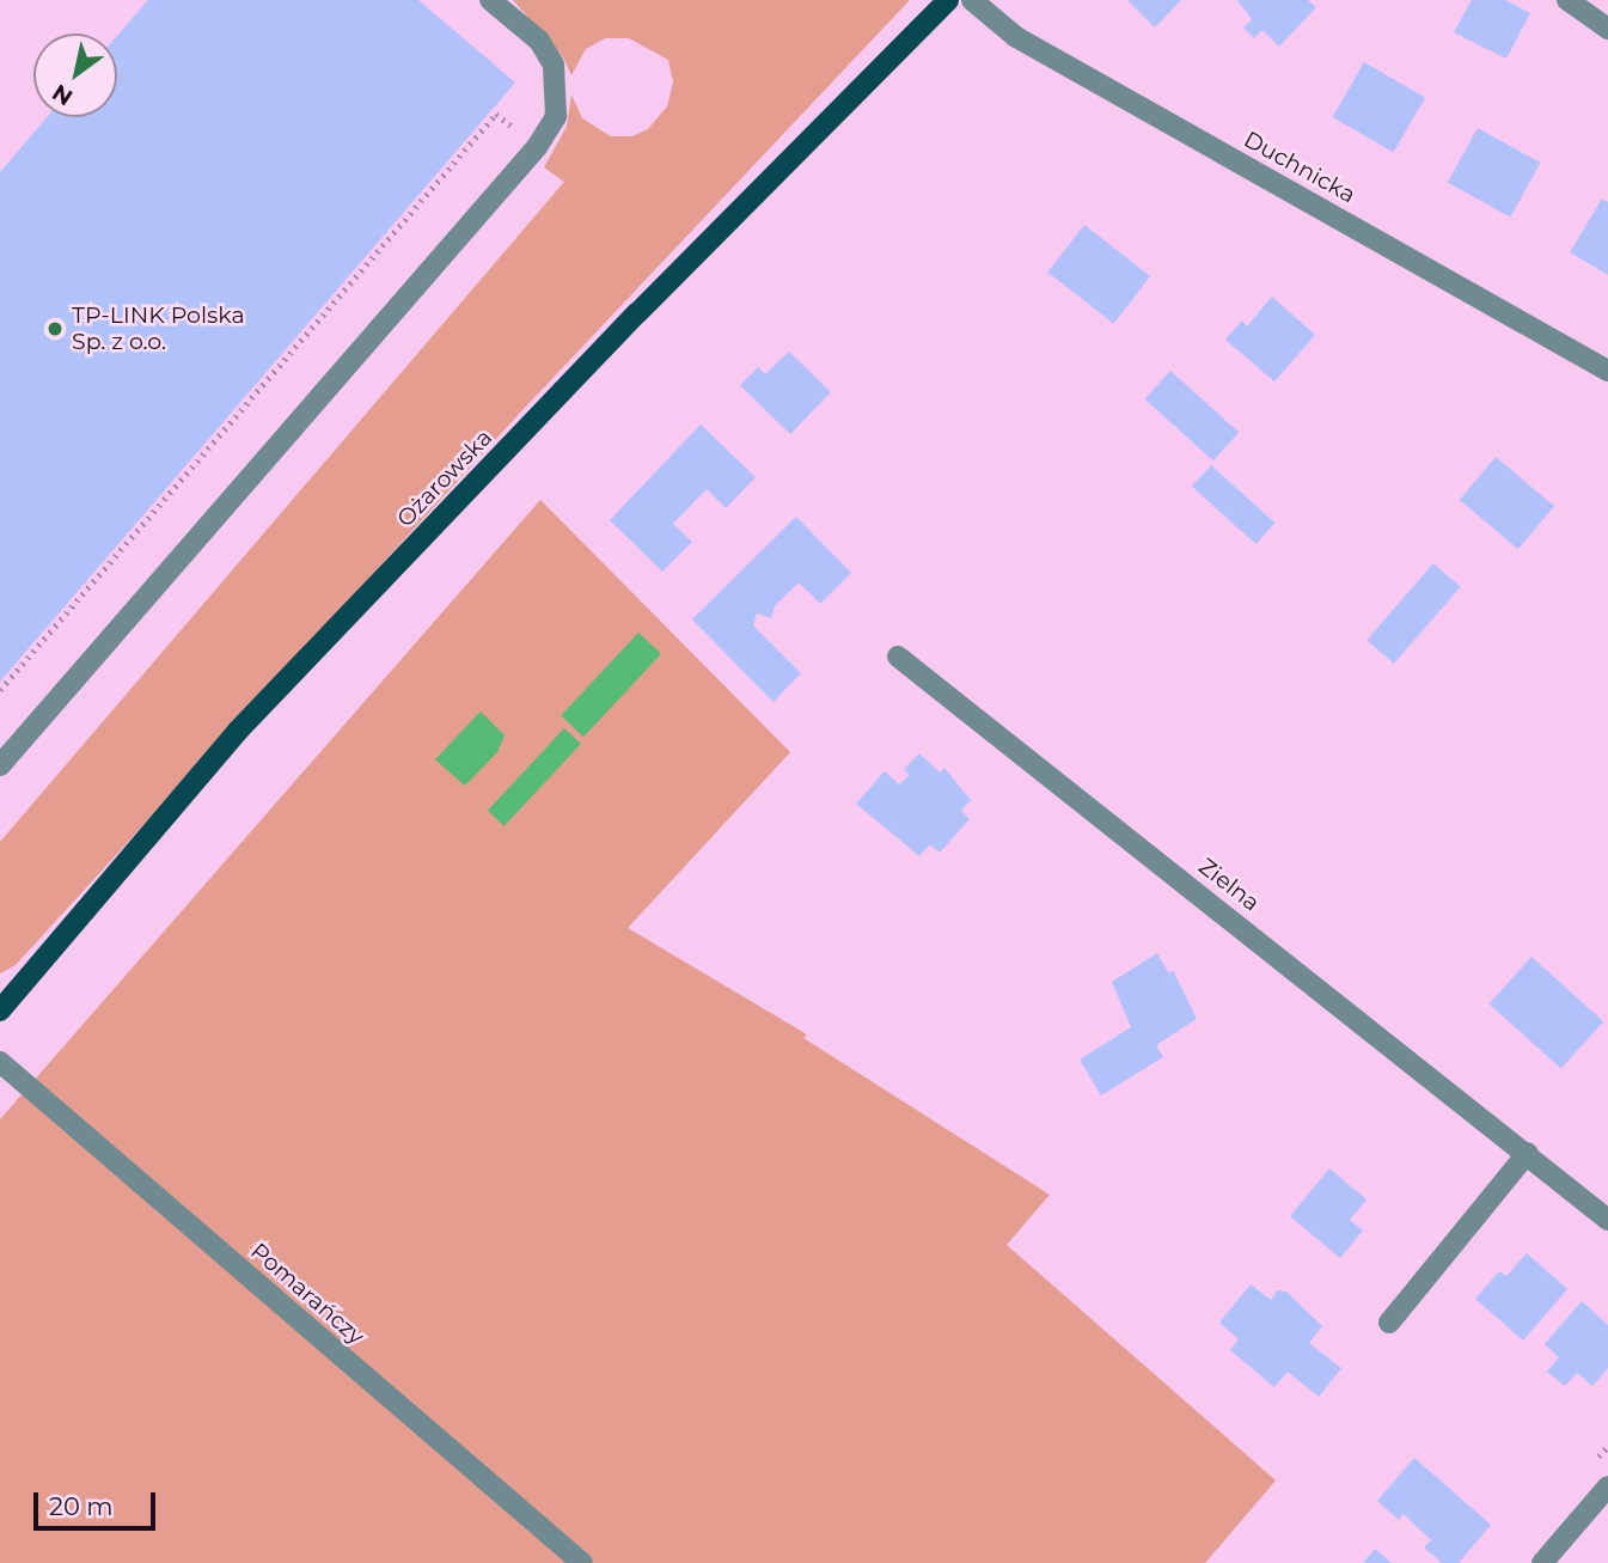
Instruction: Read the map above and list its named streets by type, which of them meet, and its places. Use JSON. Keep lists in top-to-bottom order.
{
  "streets": {
    "main road": ["Ożarowska"],
    "street": ["Duchnicka", "Zielna", "Pomarańczy"]
  },
  "places": ["TP-LINK Polska Sp. z o.o."],
  "scale_bar": "20 m",
  "north": "bottom left"
}
